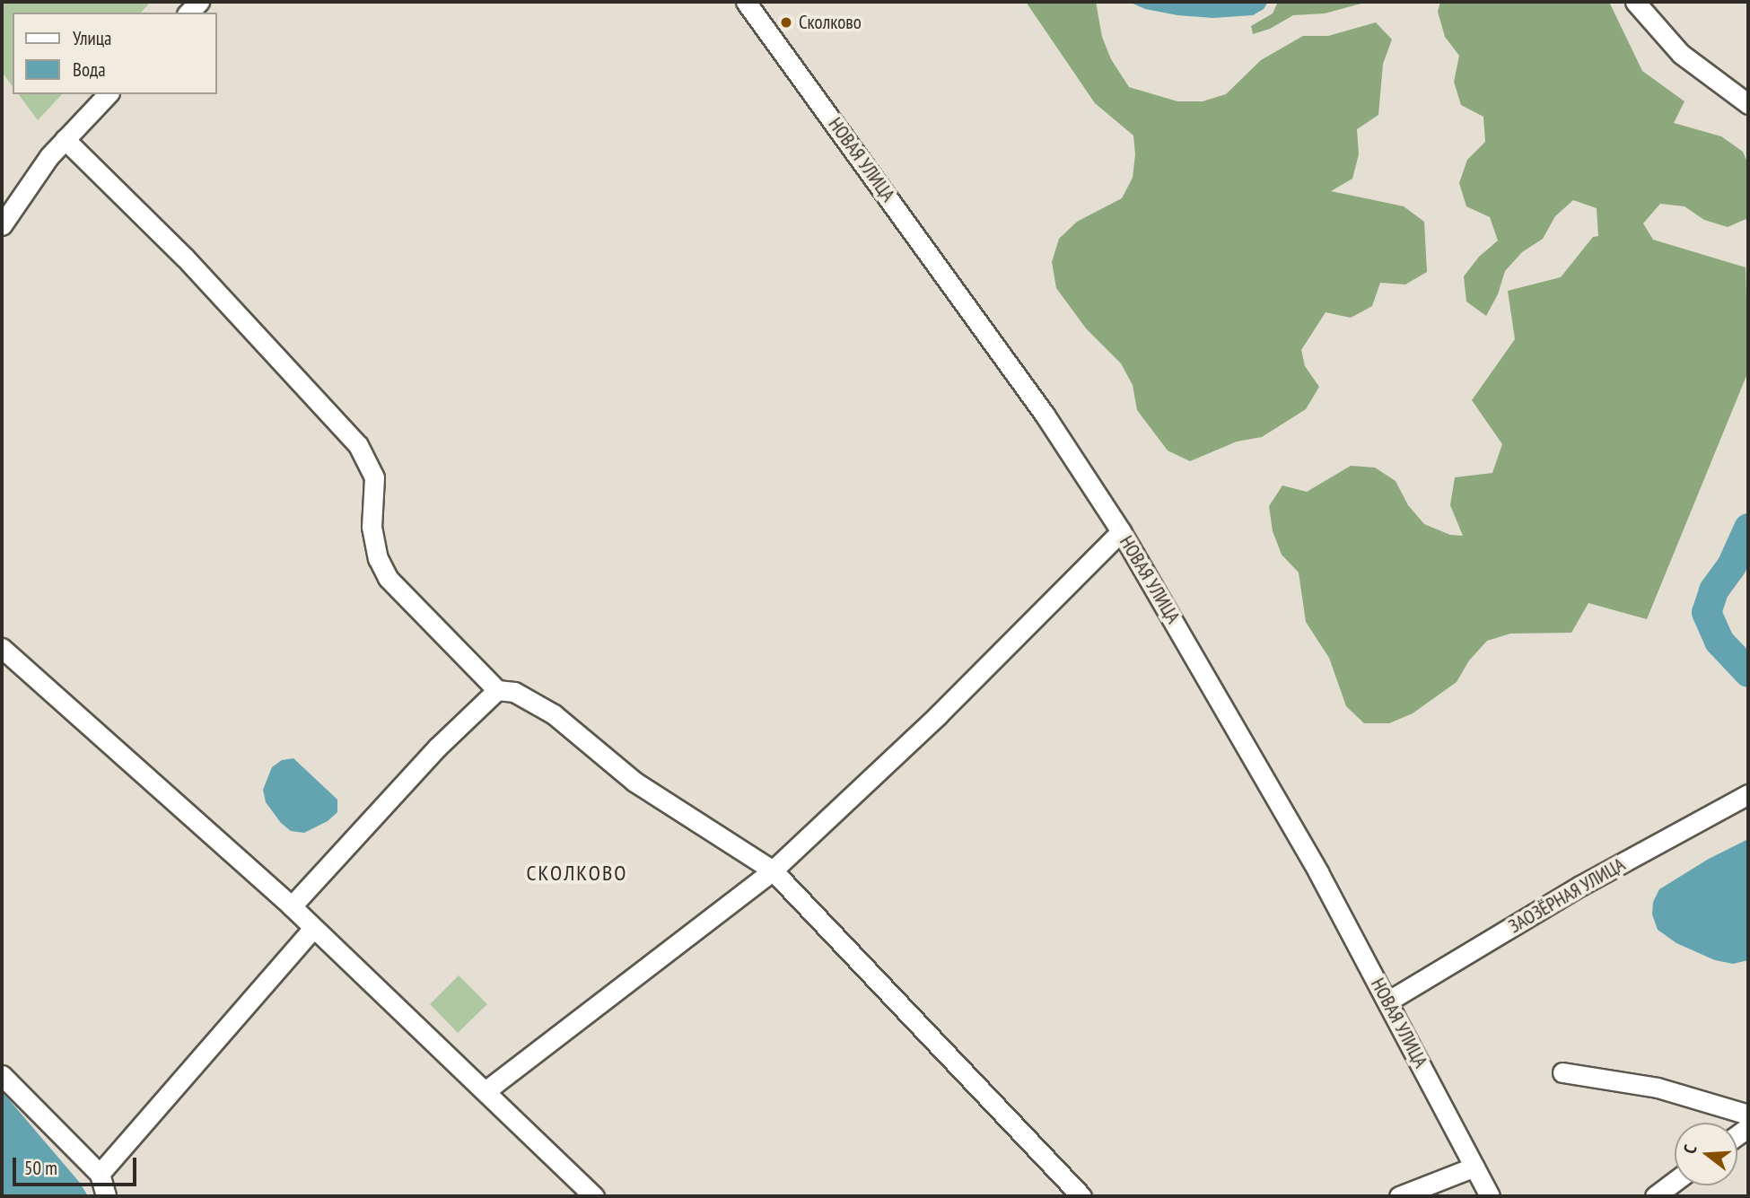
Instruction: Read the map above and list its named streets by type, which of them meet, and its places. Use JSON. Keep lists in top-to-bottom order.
{
  "streets": {
    "street": ["НОВАЯ УЛИЦА", "ЗАОЗЁРНАЯ УЛИЦА"]
  },
  "crossings": [
    ["НОВАЯ УЛИЦА", "ЗАОЗЁРНАЯ УЛИЦА"]
  ],
  "districts": ["СКОЛКОВО"],
  "places": ["Сколково"],
  "legend": ["Улица", "Вода"],
  "scale_bar": "50 m",
  "north": "left"
}
